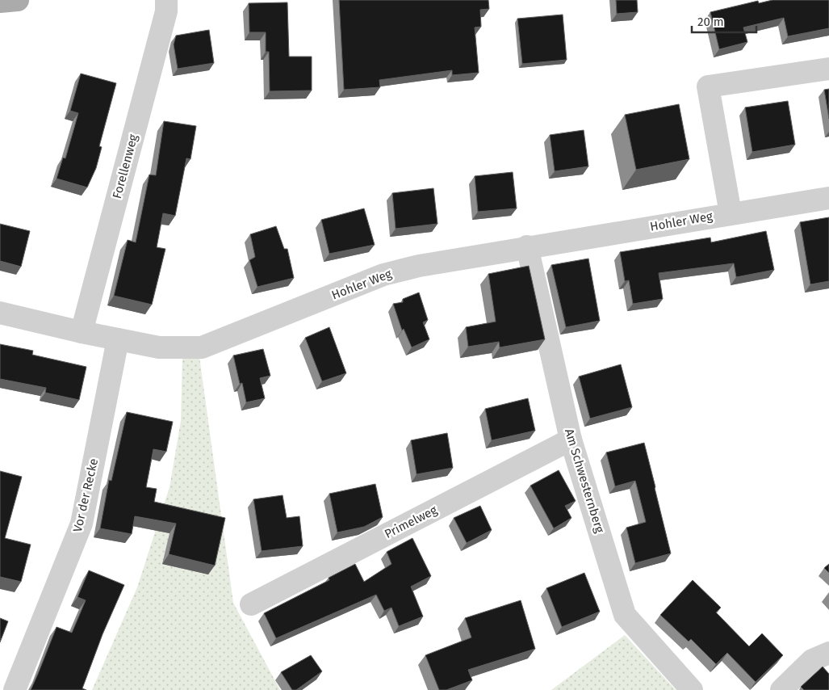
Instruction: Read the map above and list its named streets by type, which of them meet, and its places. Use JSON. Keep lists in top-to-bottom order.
{
  "streets": {
    "street": [
      "Forellenweg",
      "Hohler Weg",
      "Am Schwesternberg",
      "Vor der Recke",
      "Primelweg"
    ]
  },
  "crossings": [
    ["Forellenweg", "Hohler Weg"],
    ["Hohler Weg", "Am Schwesternberg"],
    ["Hohler Weg", "Vor der Recke"],
    ["Am Schwesternberg", "Primelweg"]
  ],
  "scale_bar": "20 m"
}
